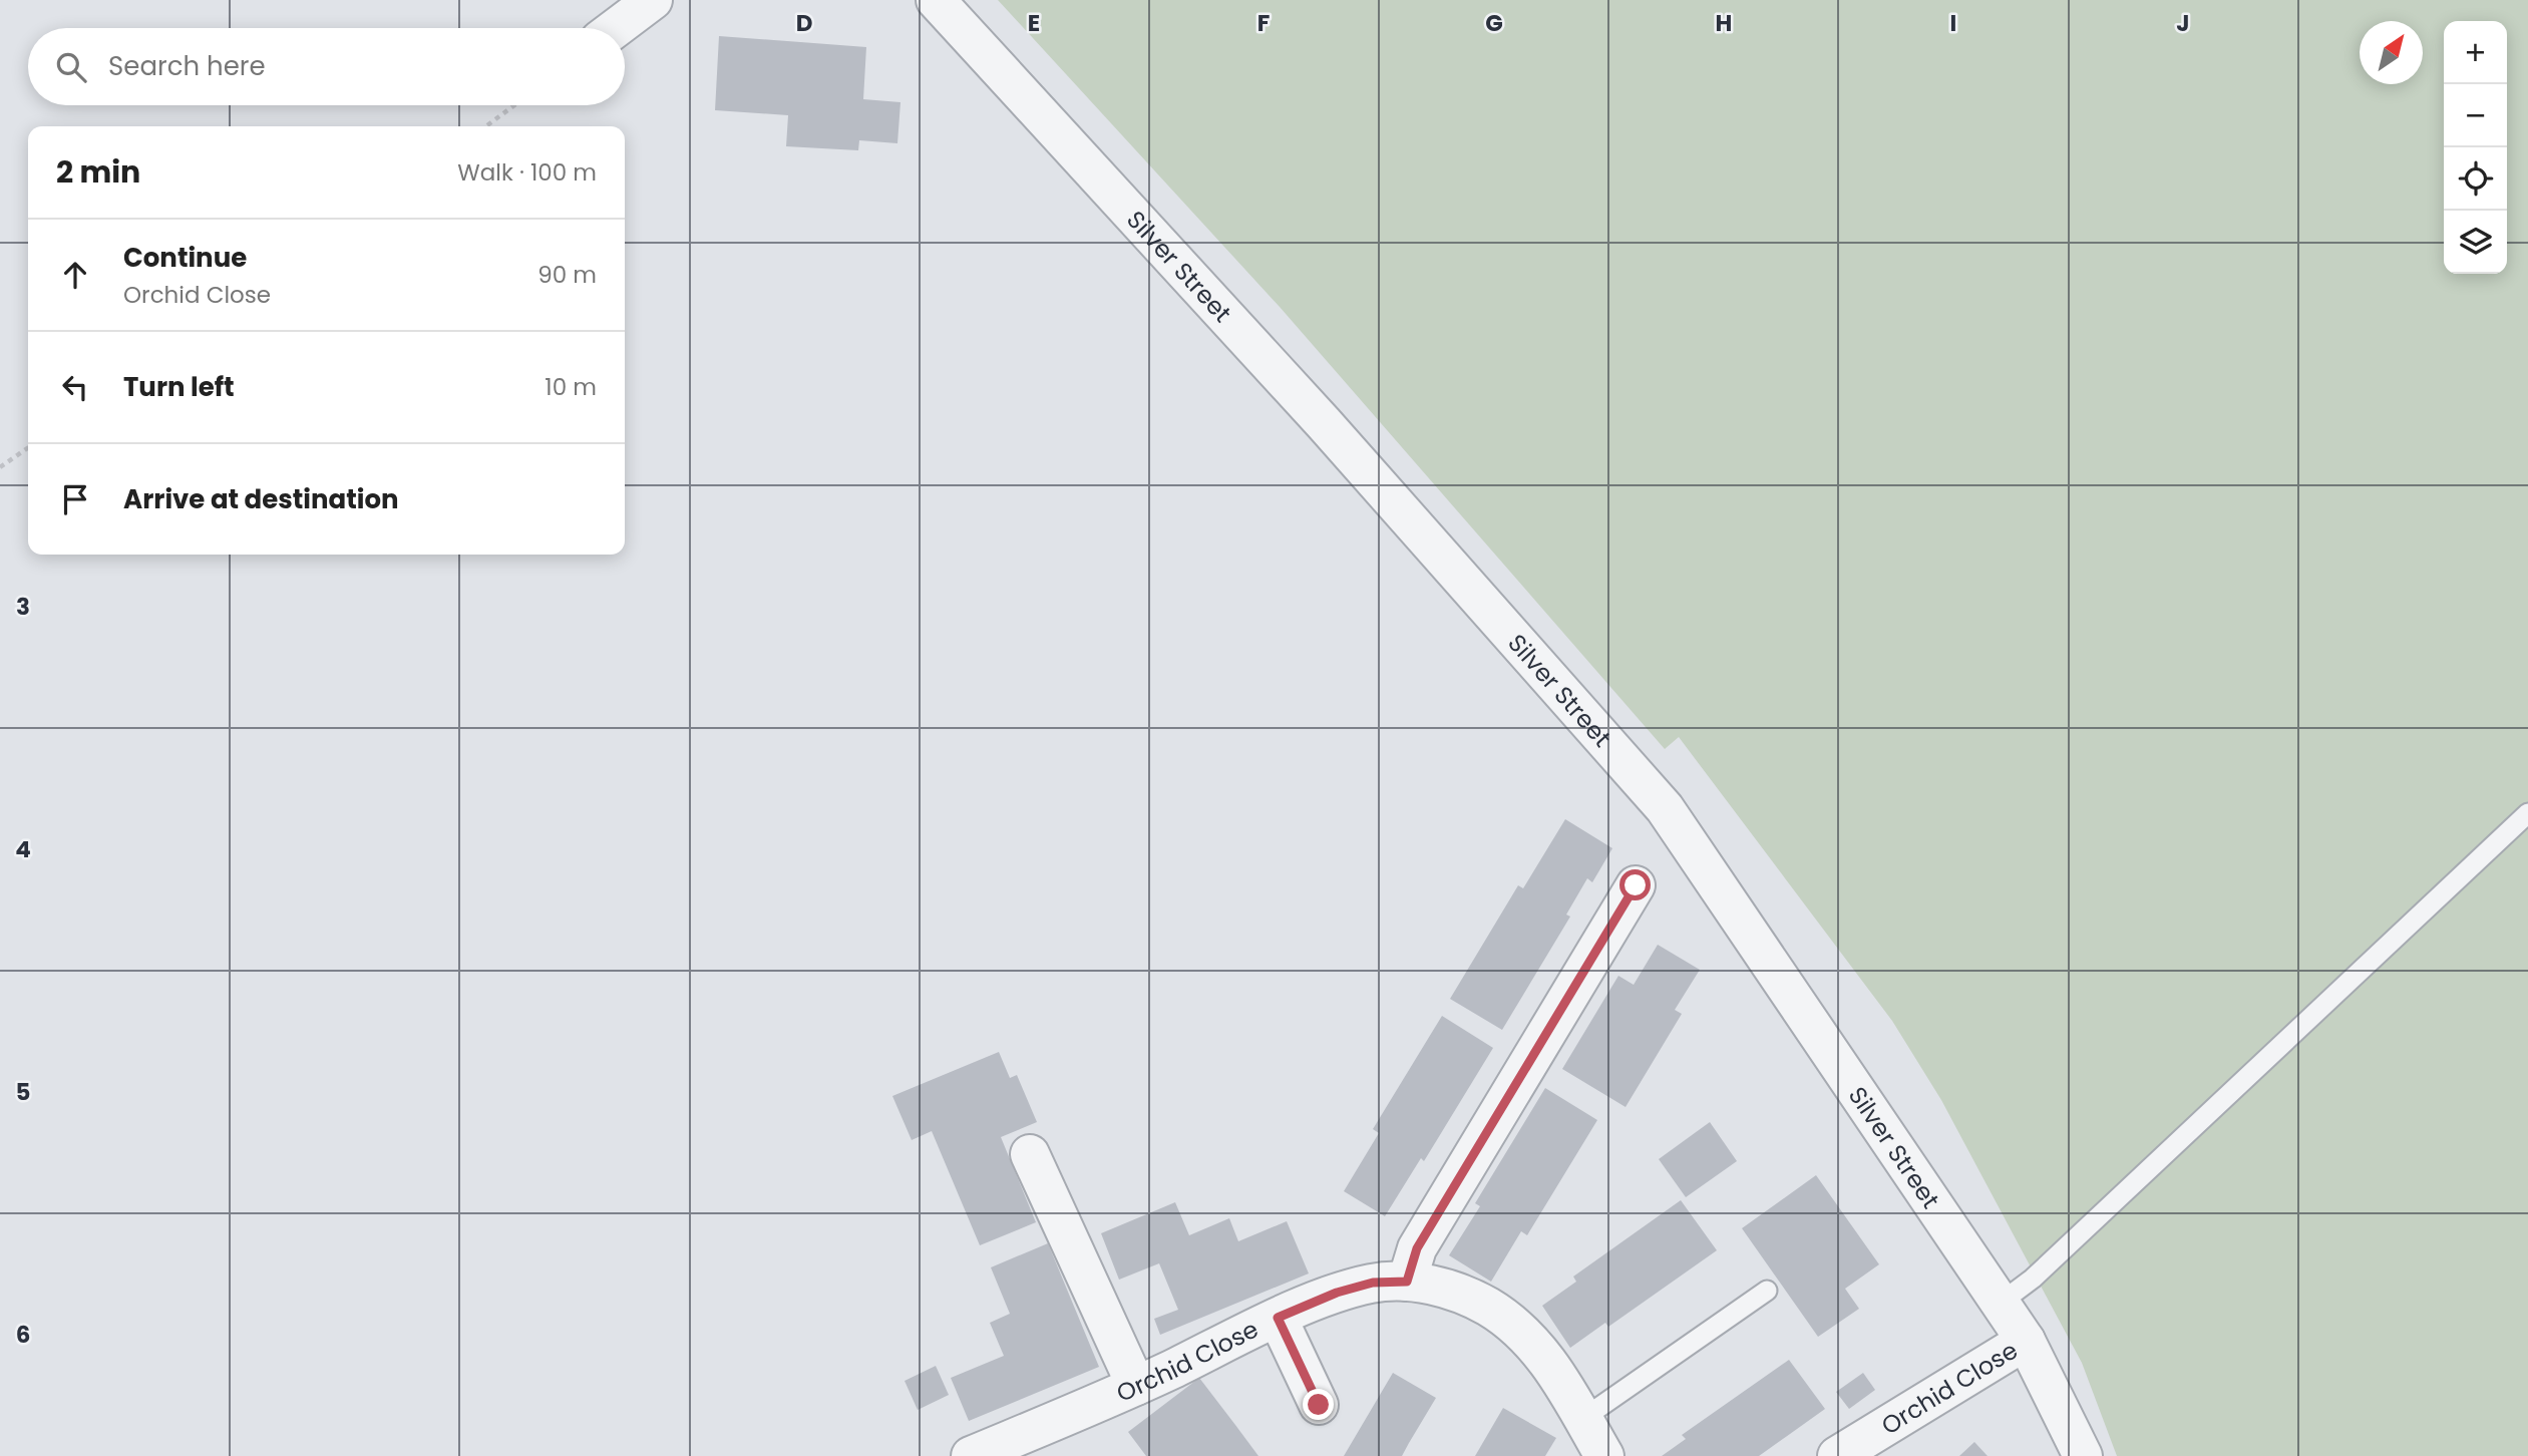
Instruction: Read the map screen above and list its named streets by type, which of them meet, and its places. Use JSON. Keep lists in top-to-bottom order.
{
  "streets": {
    "street": ["Silver Street", "Orchid Close"]
  },
  "crossings": [
    ["Silver Street", "Orchid Close"]
  ],
  "north": "top right",
  "page": {
    "map_buttons": ["+", "−"],
    "search": "Search here",
    "heading": ["2 min", "Walk · 100 m"],
    "list": [
      ["Continue", "Orchid Close", "90 m"],
      ["Turn left", "10 m"],
      "Arrive at destination"
    ]
  },
  "grid": {
    "columns": [
      "D",
      "E",
      "F",
      "G",
      "H",
      "I",
      "J"
    ],
    "rows": [
      "3",
      "4",
      "5",
      "6"
    ]
  }
}
